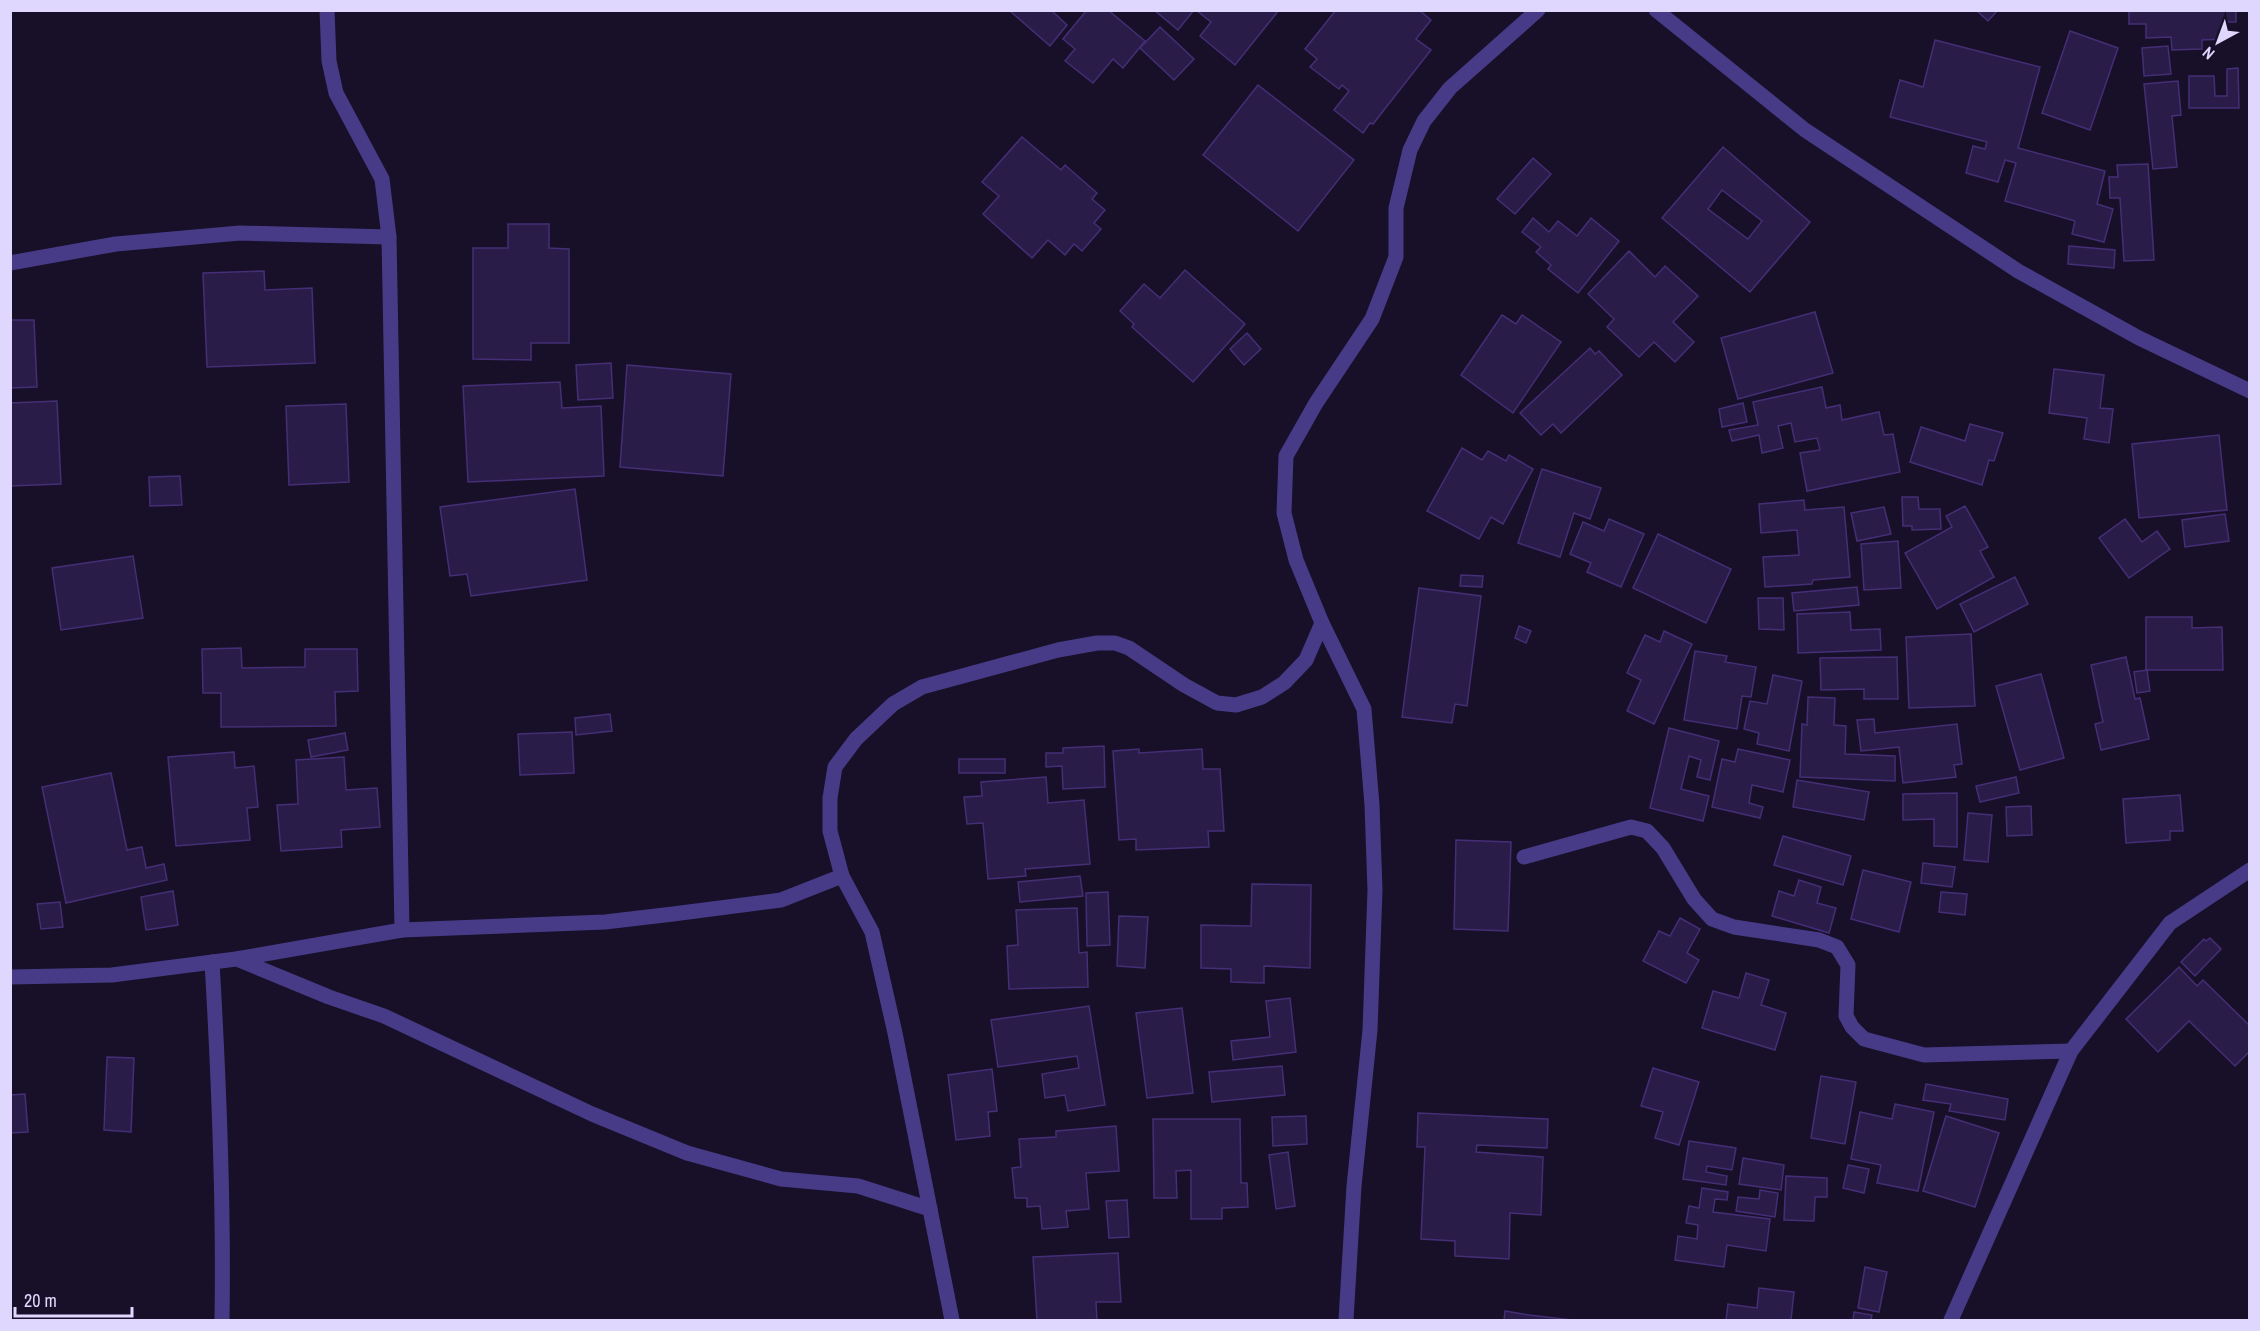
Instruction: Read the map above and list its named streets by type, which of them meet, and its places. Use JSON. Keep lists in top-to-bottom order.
{
  "scale_bar": "20 m",
  "north": "bottom left"
}
